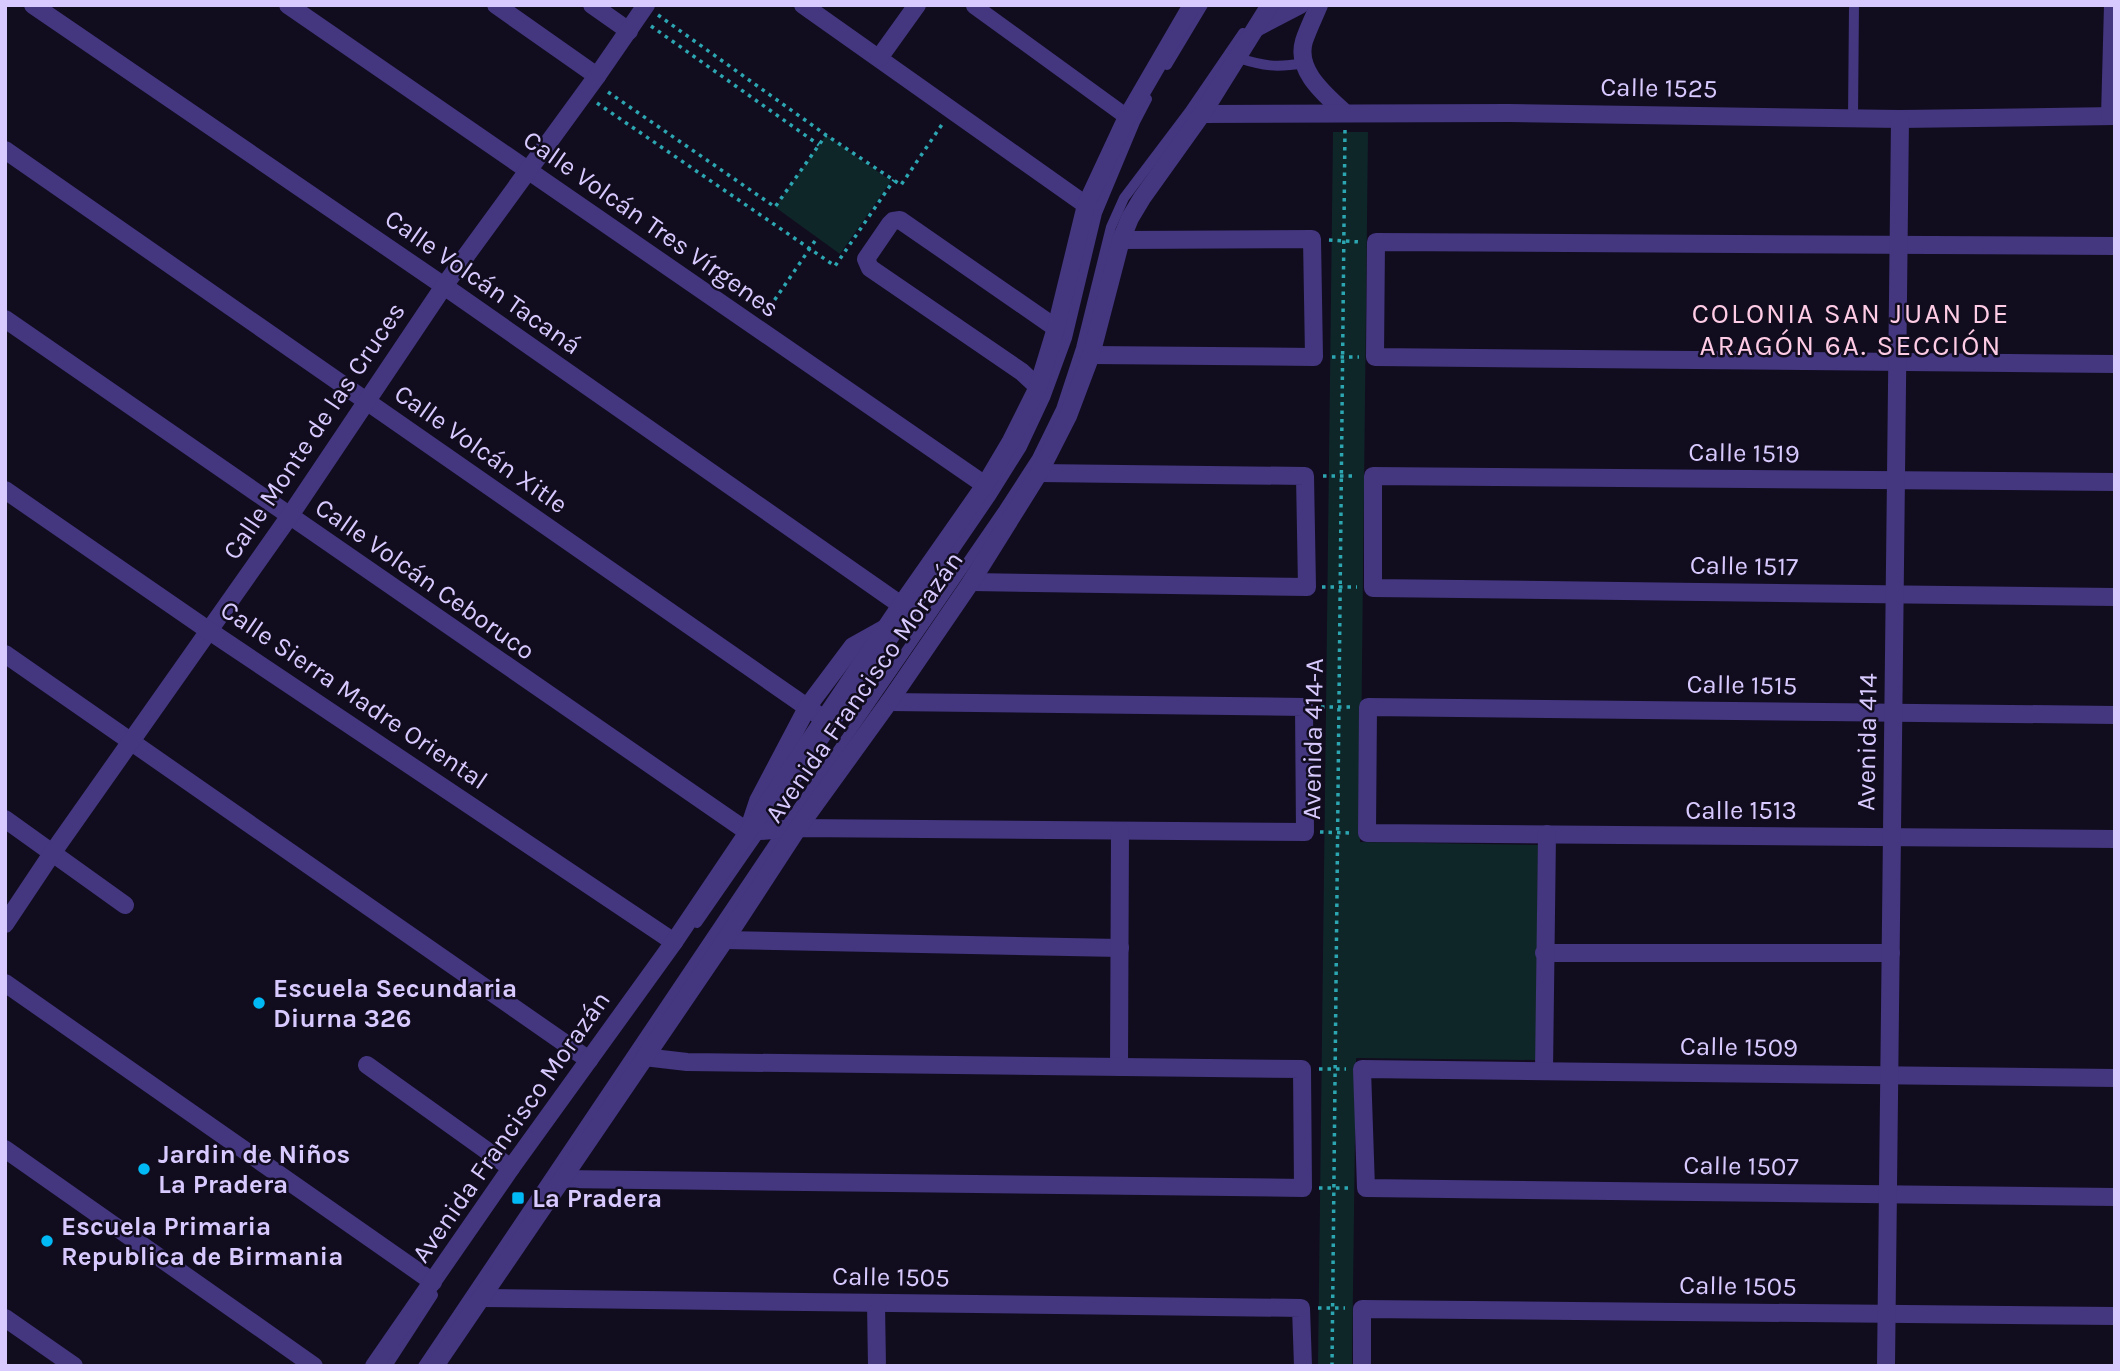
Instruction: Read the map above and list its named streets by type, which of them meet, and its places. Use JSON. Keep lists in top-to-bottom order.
{
  "streets": {
    "street": [
      "Calle 1525",
      "Calle Volcán Tres Vírgenes",
      "Calle Volcán Tacaná",
      "Calle Monte de las Cruces",
      "Calle Volcán Xitle",
      "Calle 1519",
      "Calle 1517",
      "Calle Volcán Ceboruco",
      "Calle 1515",
      "Avenida Francisco Morazán",
      "Calle Sierra Madre Oriental",
      "Avenida 414-A",
      "Avenida 414",
      "Calle 1513",
      "Calle 1509",
      "Calle 1507",
      "Calle 1505"
    ]
  },
  "crossings": [
    ["Calle 1525", "Avenida Francisco Morazán"],
    ["Calle 1525", "Avenida 414-A"],
    ["Calle 1525", "Avenida 414"],
    ["Calle Volcán Tres Vírgenes", "Calle Monte de las Cruces"],
    ["Calle Volcán Tres Vírgenes", "Avenida Francisco Morazán"],
    ["Calle Volcán Tacaná", "Calle Monte de las Cruces"],
    ["Calle Volcán Tacaná", "Avenida Francisco Morazán"],
    ["Calle Monte de las Cruces", "Calle Volcán Xitle"],
    ["Calle Monte de las Cruces", "Calle Volcán Ceboruco"],
    ["Calle Monte de las Cruces", "Calle Sierra Madre Oriental"],
    ["Calle Volcán Xitle", "Avenida Francisco Morazán"],
    ["Calle 1519", "Avenida 414"],
    ["Calle 1517", "Avenida 414"],
    ["Calle Volcán Ceboruco", "Avenida Francisco Morazán"],
    ["Calle 1515", "Avenida 414-A"],
    ["Calle 1515", "Avenida 414"],
    ["Avenida Francisco Morazán", "Calle Sierra Madre Oriental"],
    ["Avenida Francisco Morazán", "Calle 1505"],
    ["Avenida 414-A", "Calle 1513"],
    ["Avenida 414", "Calle 1513"],
    ["Avenida 414", "Calle 1509"],
    ["Avenida 414", "Calle 1507"],
    ["Avenida 414", "Calle 1505"]
  ],
  "districts": ["COLONIA SAN JUAN DE ARAGÓN 6A. SECCIÓN"],
  "places": {
    "other": ["Escuela Secundaria Diurna 326", "Jardin de Niños La Pradera", "Escuela Primaria Republica de Birmania"],
    "transit": ["La Pradera"]
  }
}
